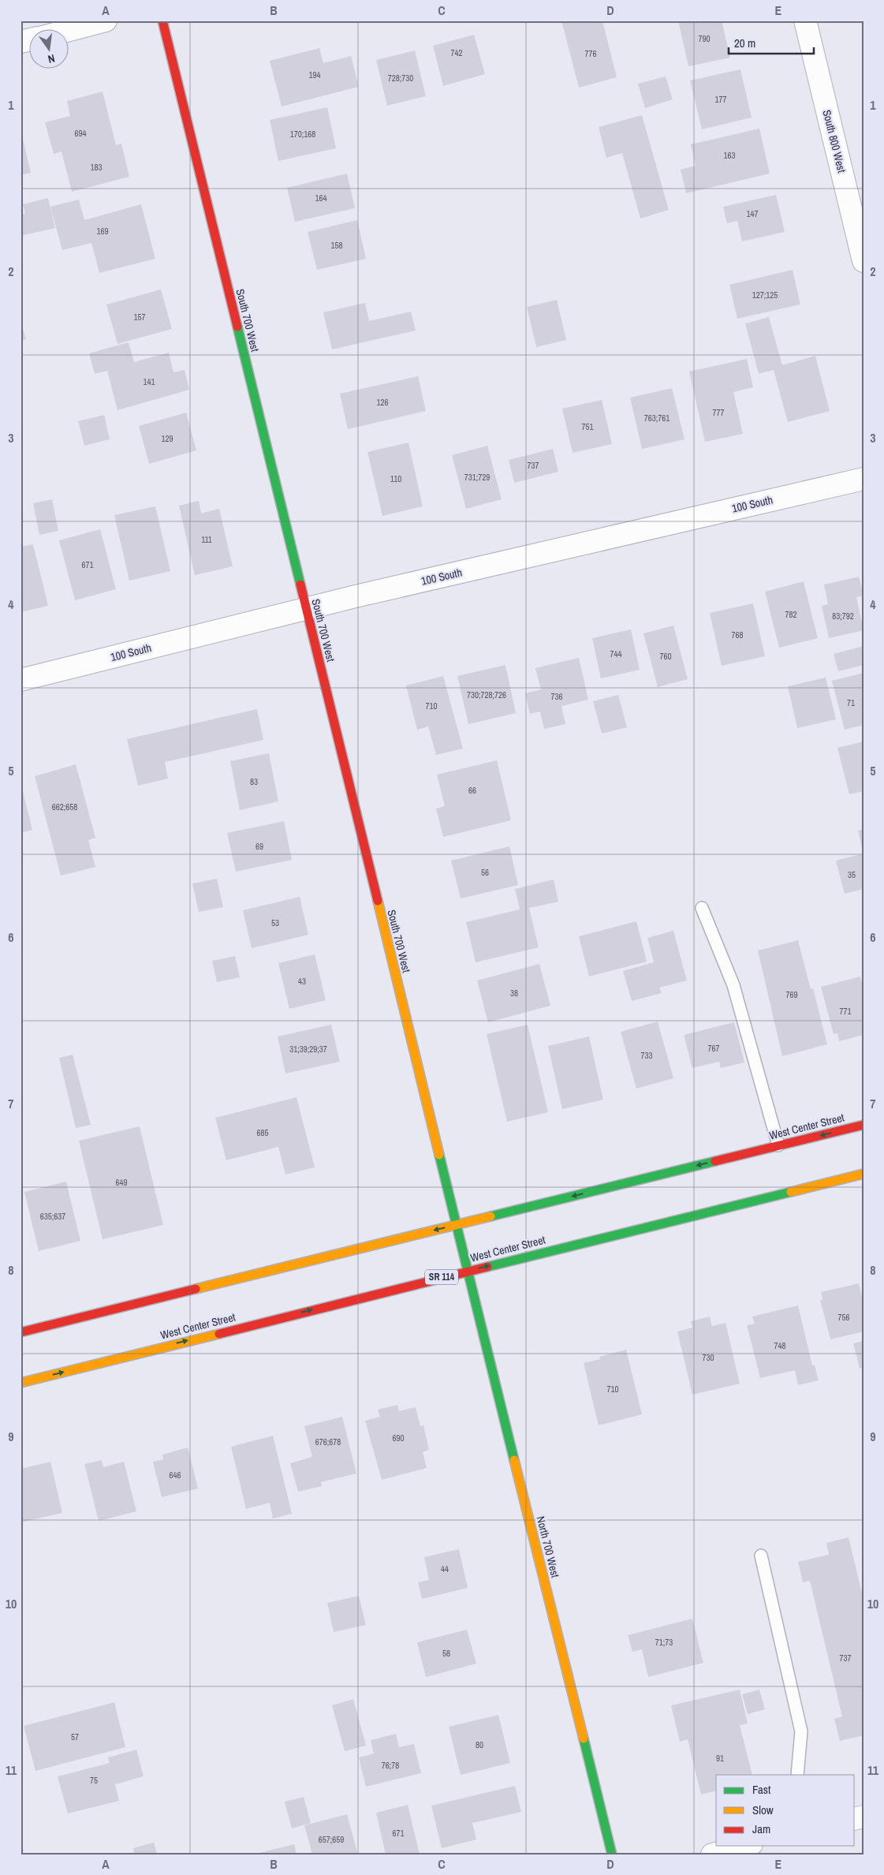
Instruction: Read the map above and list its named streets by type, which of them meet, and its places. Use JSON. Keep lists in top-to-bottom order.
{
  "streets": {
    "street": [
      "South 800 West",
      "South 700 West",
      "100 South",
      "West Center Street",
      "SR 114",
      "North 700 West"
    ]
  },
  "crossings": [
    ["South 700 West", "100 South"],
    ["South 700 West", "West Center Street"],
    ["South 700 West", "North 700 West"],
    ["West Center Street", "North 700 West"]
  ],
  "house_numbers": [
    "790",
    "742",
    "776",
    "194",
    "728;730",
    "177",
    "694",
    "170;168",
    "163",
    "183",
    "164",
    "147",
    "169",
    "158",
    "127;125",
    "157",
    "141",
    "126",
    "777",
    "763;761",
    "751",
    "129",
    "737",
    "731;729",
    "110",
    "111",
    "671",
    "782",
    "83;792",
    "768",
    "744",
    "760",
    "730;728;726",
    "736",
    "71",
    "710",
    "83",
    "66",
    "662;658",
    "69",
    "56",
    "35",
    "53",
    "43",
    "38",
    "769",
    "771",
    "767",
    "31;39;29;37",
    "733",
    "685",
    "649",
    "635;637",
    "756",
    "748",
    "730",
    "710",
    "690",
    "676;678",
    "646",
    "44",
    "71;73",
    "58",
    "737",
    "57",
    "80",
    "91",
    "76;78",
    "75",
    "671",
    "657;659"
  ],
  "legend": ["Fast", "Slow", "Jam"],
  "scale_bar": "20 m",
  "north": "bottom",
  "grid": {
    "columns": [
      "A",
      "B",
      "C",
      "D",
      "E"
    ],
    "rows": [
      "1",
      "2",
      "3",
      "4",
      "5",
      "6",
      "7",
      "8",
      "9",
      "10",
      "11"
    ]
  }
}
